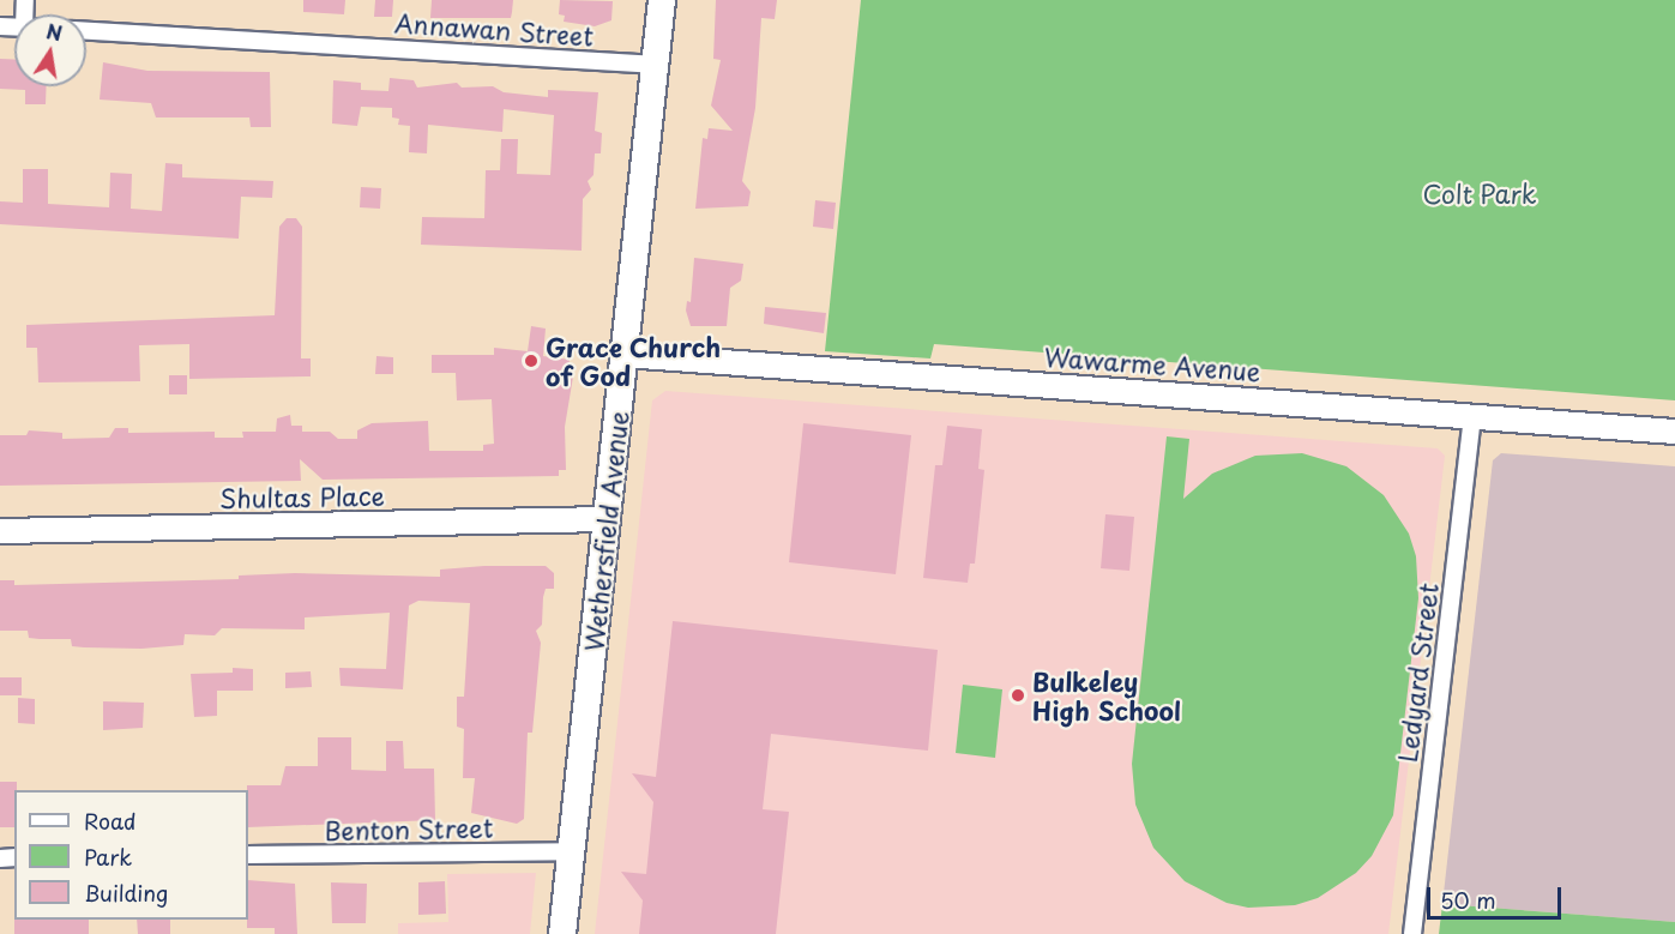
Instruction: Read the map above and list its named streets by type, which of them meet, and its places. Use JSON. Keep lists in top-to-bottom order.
{
  "streets": {
    "main road": ["Wethersfield Avenue"],
    "street": [
      "Annawan Street",
      "Wawarme Avenue",
      "Shultas Place",
      "Ledyard Street",
      "Benton Street"
    ]
  },
  "crossings": [
    ["Annawan Street", "Wethersfield Avenue"],
    ["Wawarme Avenue", "Wethersfield Avenue"],
    ["Wawarme Avenue", "Ledyard Street"],
    ["Shultas Place", "Wethersfield Avenue"],
    ["Wethersfield Avenue", "Benton Street"]
  ],
  "parks": ["Colt Park"],
  "places": ["Grace Church of God", "Bulkeley High School"],
  "legend": ["Road", "Park", "Building"],
  "scale_bar": "50 m",
  "north": "top"
}
